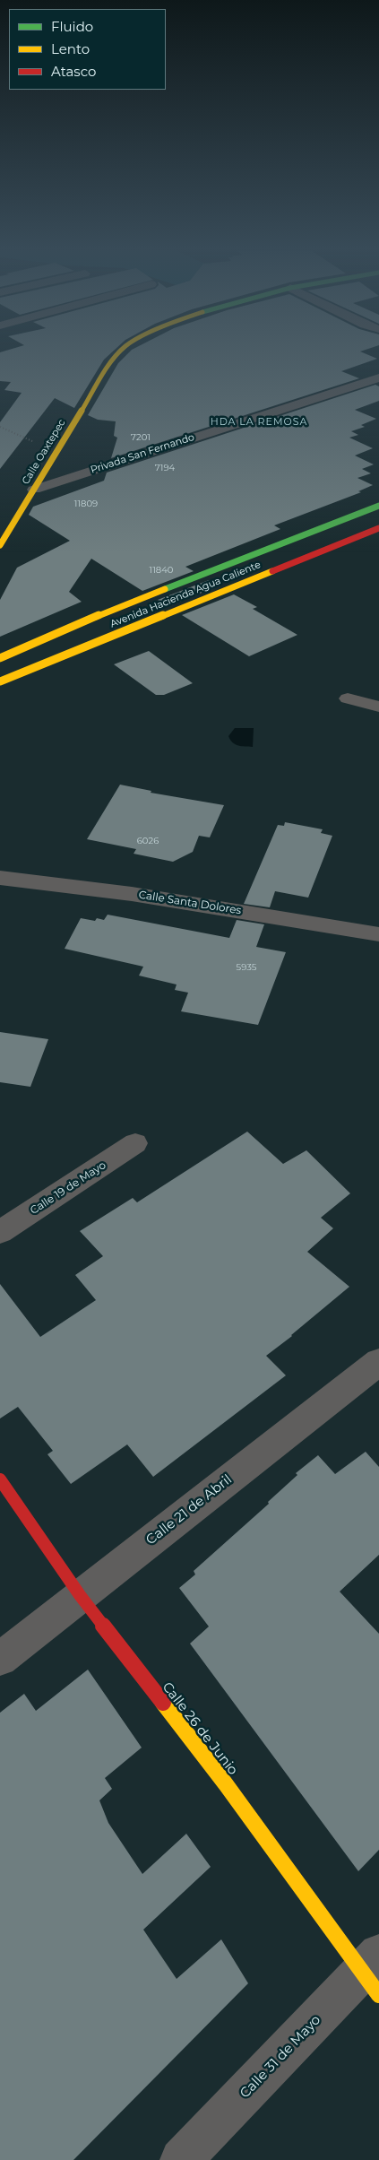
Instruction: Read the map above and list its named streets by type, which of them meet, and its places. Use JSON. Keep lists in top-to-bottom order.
{
  "streets": {
    "main road": ["Calle Oaxtepec", "Avenida Hacienda Agua Caliente", "Calle 26 de Junio"],
    "street": [
      "Privada San Fernando",
      "Calle Santa Dolores",
      "Calle 19 de Mayo",
      "Calle 21 de Abril",
      "Calle 31 de Mayo"
    ]
  },
  "crossings": [
    ["Calle Oaxtepec", "Privada San Fernando"],
    ["Calle 21 de Abril", "Calle 26 de Junio"],
    ["Calle 26 de Junio", "Calle 31 de Mayo"]
  ],
  "districts": ["HDA LA REMOSA"],
  "house_numbers": [
    "7201",
    "7194",
    "11809",
    "11840",
    "6026",
    "5935"
  ],
  "legend": ["Fluido", "Lento", "Atasco"]
}
